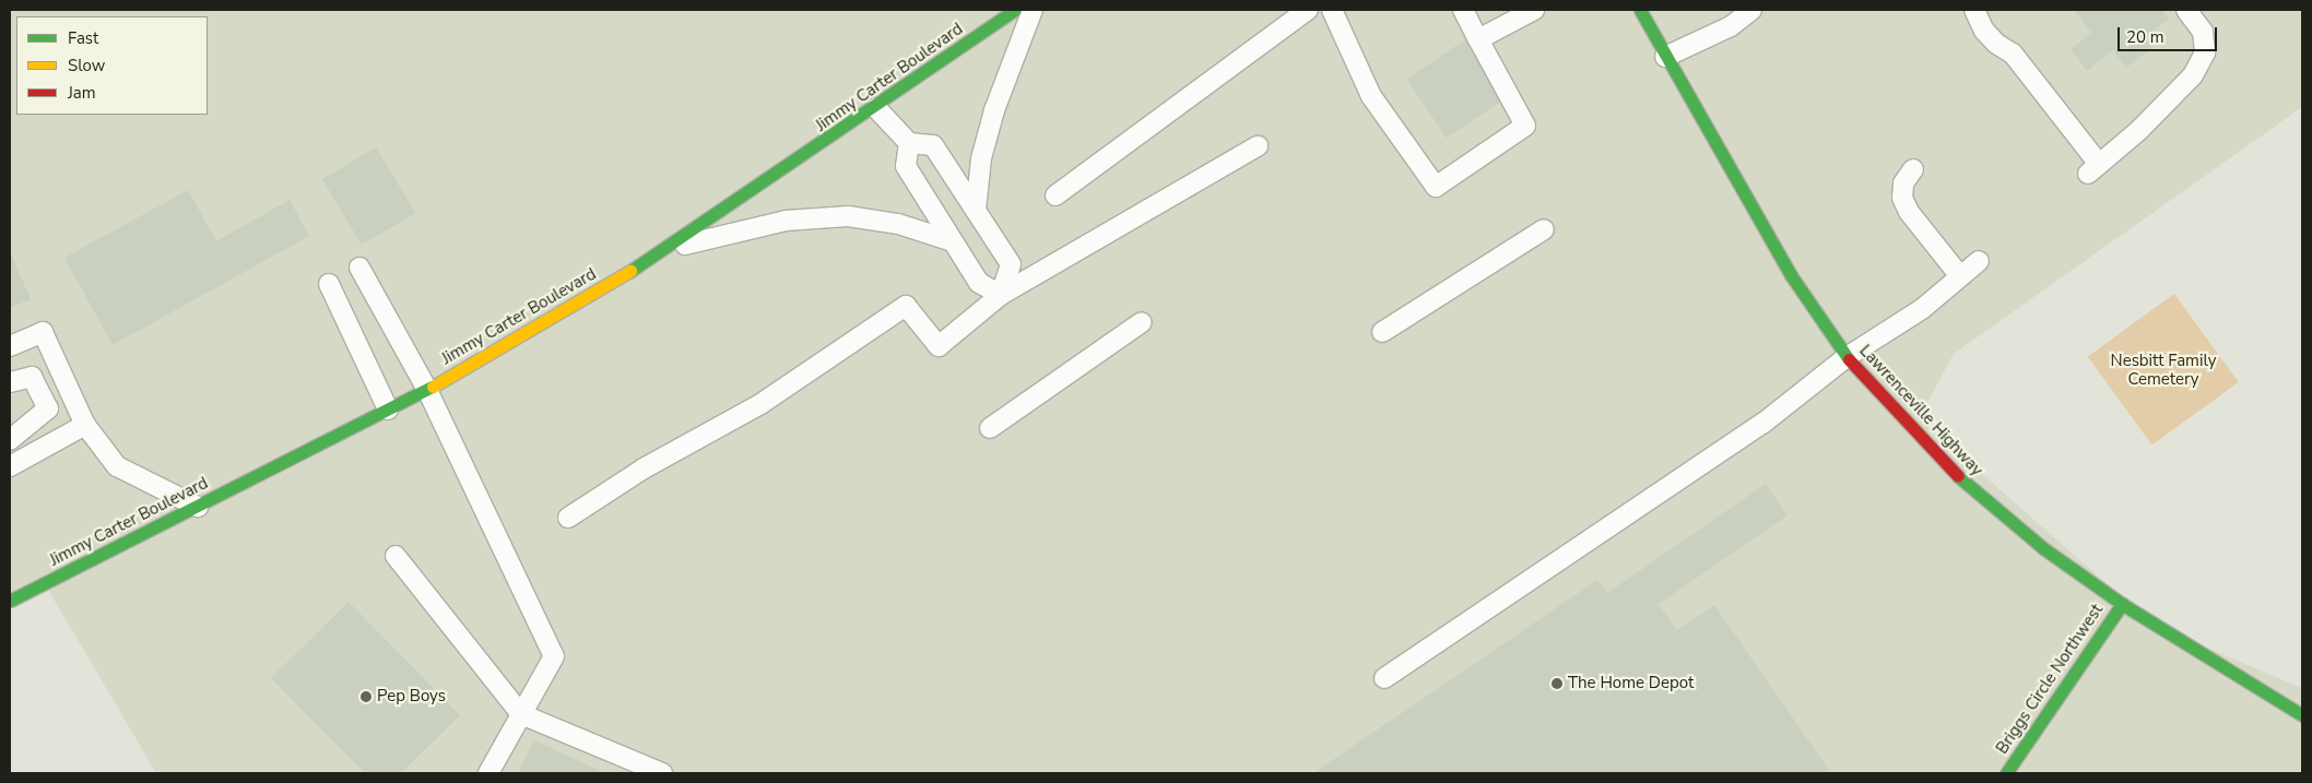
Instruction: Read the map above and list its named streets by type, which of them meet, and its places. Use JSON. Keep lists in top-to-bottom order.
{
  "streets": {
    "main road": ["Jimmy Carter Boulevard", "Lawrenceville Highway", "Briggs Circle Northwest"]
  },
  "crossings": [
    ["Lawrenceville Highway", "Briggs Circle Northwest"]
  ],
  "parks": ["Nesbitt Family Cemetery"],
  "places": ["The Home Depot", "Pep Boys"],
  "legend": ["Fast", "Slow", "Jam"],
  "scale_bar": "20 m"
}
